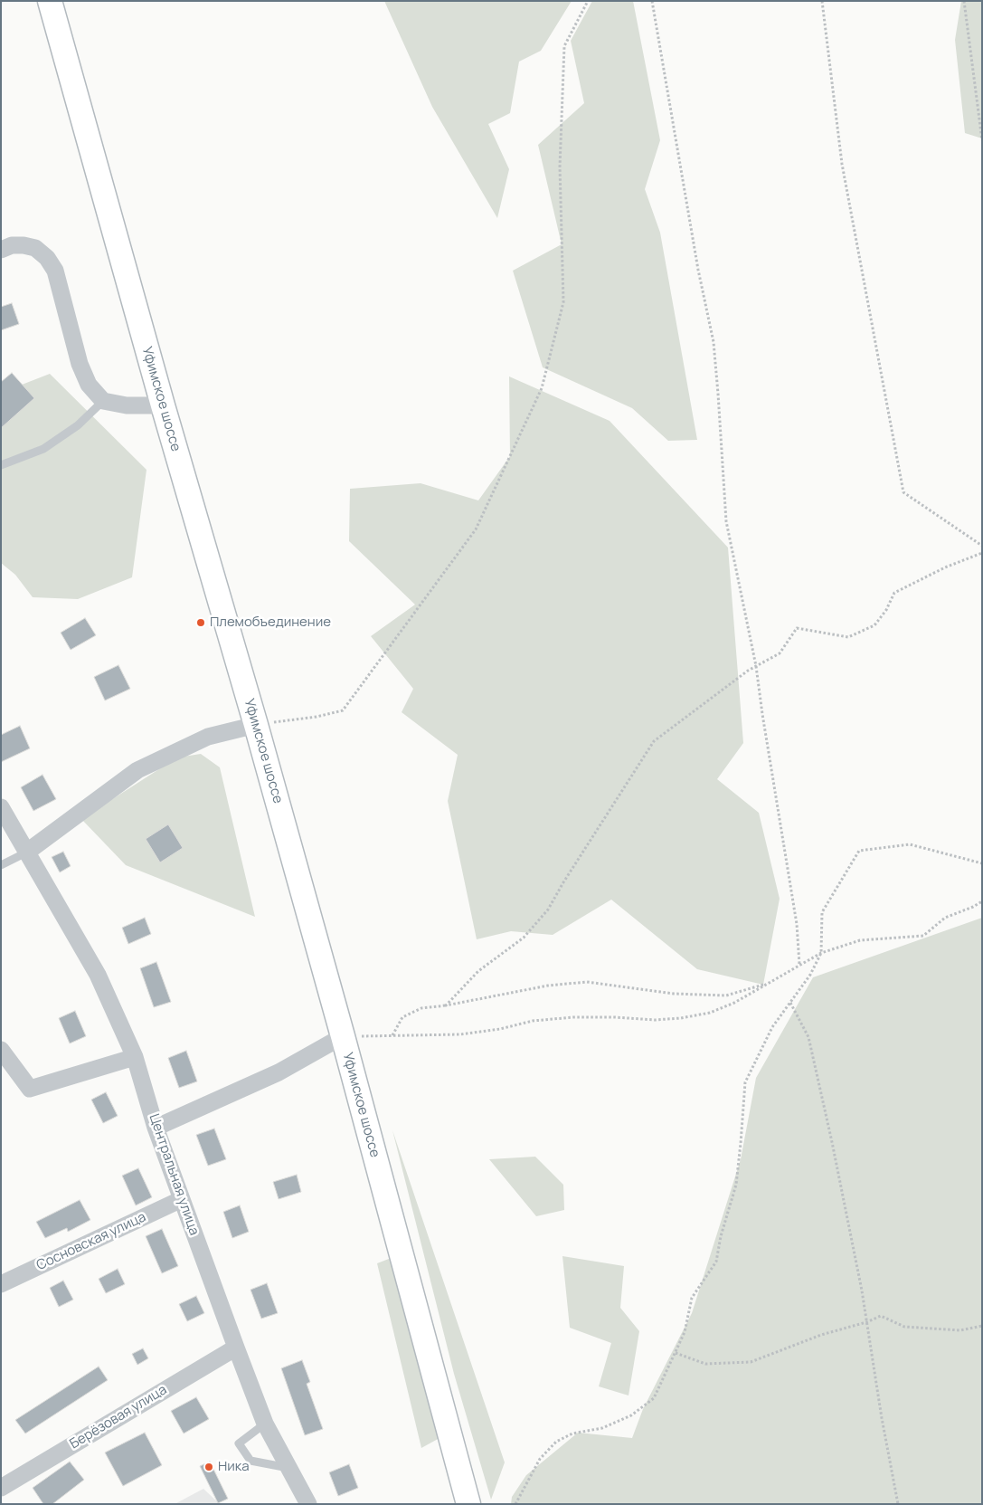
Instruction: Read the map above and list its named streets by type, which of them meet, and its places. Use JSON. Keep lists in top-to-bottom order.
{
  "streets": {
    "main road": ["Уфимское шоссе"],
    "street": ["Центральная улица", "Сосновская улица", "Берёзовая улица"]
  },
  "crossings": [
    ["Центральная улица", "Сосновская улица"],
    ["Центральная улица", "Берёзовая улица"]
  ],
  "places": ["Племобъединение", "Ника"]
}
